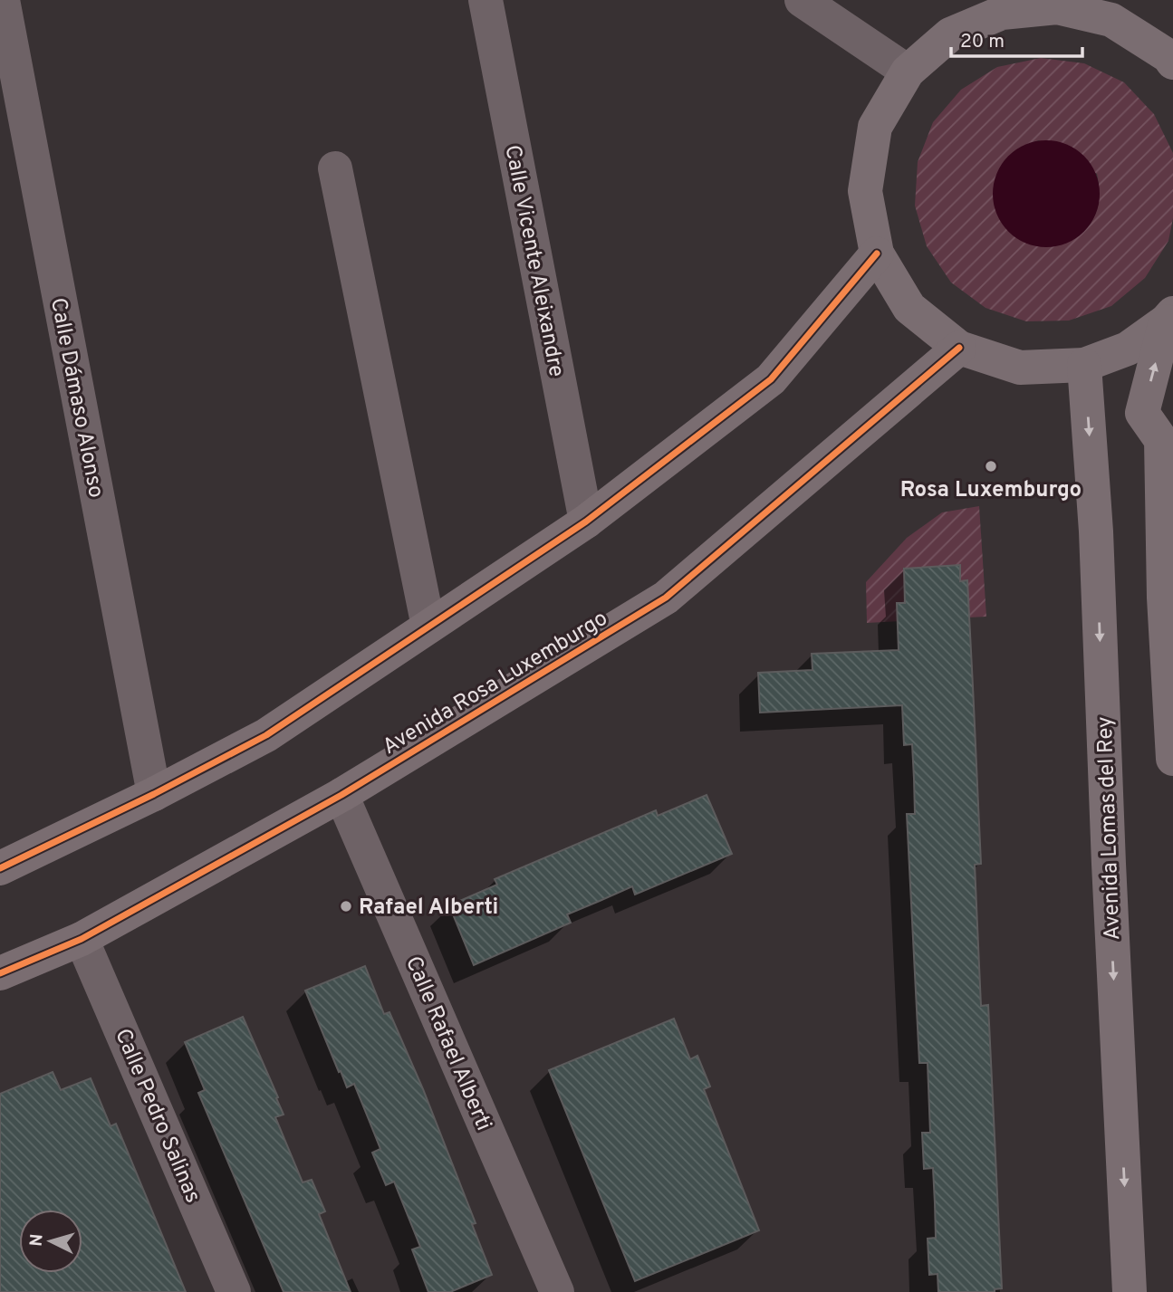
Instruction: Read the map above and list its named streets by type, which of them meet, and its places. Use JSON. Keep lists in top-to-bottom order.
{
  "streets": {
    "main road": ["Avenida Rosa Luxemburgo", "Avenida Lomas del Rey"],
    "street": [
      "Calle Vicente Aleixandre",
      "Calle Dámaso Alonso",
      "Calle Rafael Alberti",
      "Calle Pedro Salinas"
    ]
  },
  "crossings": [
    ["Avenida Rosa Luxemburgo", "Calle Rafael Alberti"],
    ["Avenida Rosa Luxemburgo", "Calle Pedro Salinas"]
  ],
  "places": ["Rosa Luxemburgo", "Rafael Alberti"],
  "scale_bar": "20 m",
  "north": "left"
}
